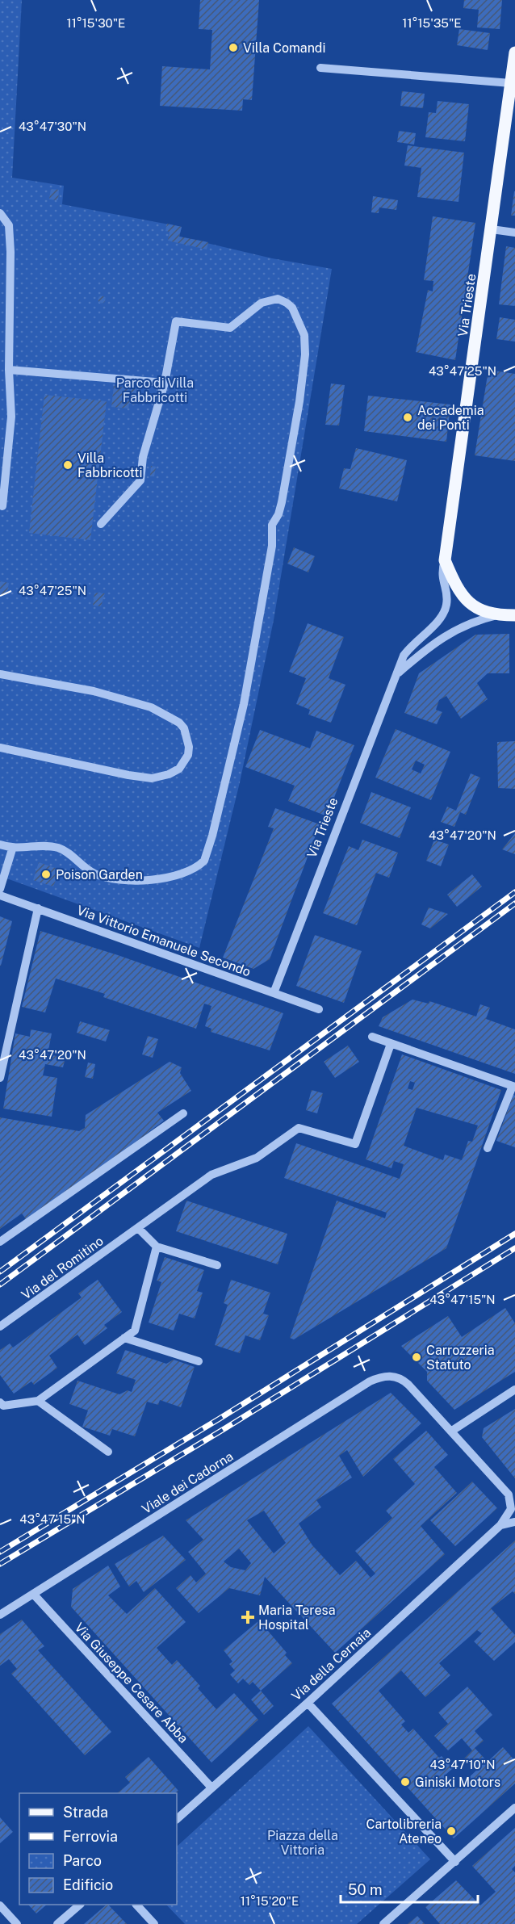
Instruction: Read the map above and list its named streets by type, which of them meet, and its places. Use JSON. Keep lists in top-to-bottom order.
{
  "streets": {
    "main road": ["Via Trieste"],
    "street": [
      "Via Vittorio Emanuele Secondo",
      "Via del Romitino",
      "Viale dei Cadorna",
      "Via della Cernaia",
      "Via Giuseppe Cesare Abba"
    ]
  },
  "crossings": [
    ["Via Trieste", "Via Vittorio Emanuele Secondo"],
    ["Viale dei Cadorna", "Via Giuseppe Cesare Abba"],
    ["Via della Cernaia", "Via Giuseppe Cesare Abba"]
  ],
  "parks": ["Parco di Villa Fabbricotti", "Piazza della Vittoria"],
  "places": {
    "other": [
      "Villa Comandi",
      "Accademia dei Ponti",
      "Villa Fabbricotti",
      "Poison Garden",
      "Carrozzeria Statuto",
      "Giniski Motors",
      "Cartolibreria Ateneo"
    ],
    "health": ["Maria Teresa Hospital"]
  },
  "legend": [
    "Strada",
    "Ferrovia",
    "Parco",
    "Edificio"
  ],
  "scale_bar": "50 m",
  "coordinates": [
    "11°15'30\"E",
    "11°15'35\"E",
    "43°47'30\"N",
    "43°47'25\"N",
    "43°47'20\"N",
    "43°47'15\"N",
    "43°47'10\"N",
    "11°15'20\"E"
  ]
}
